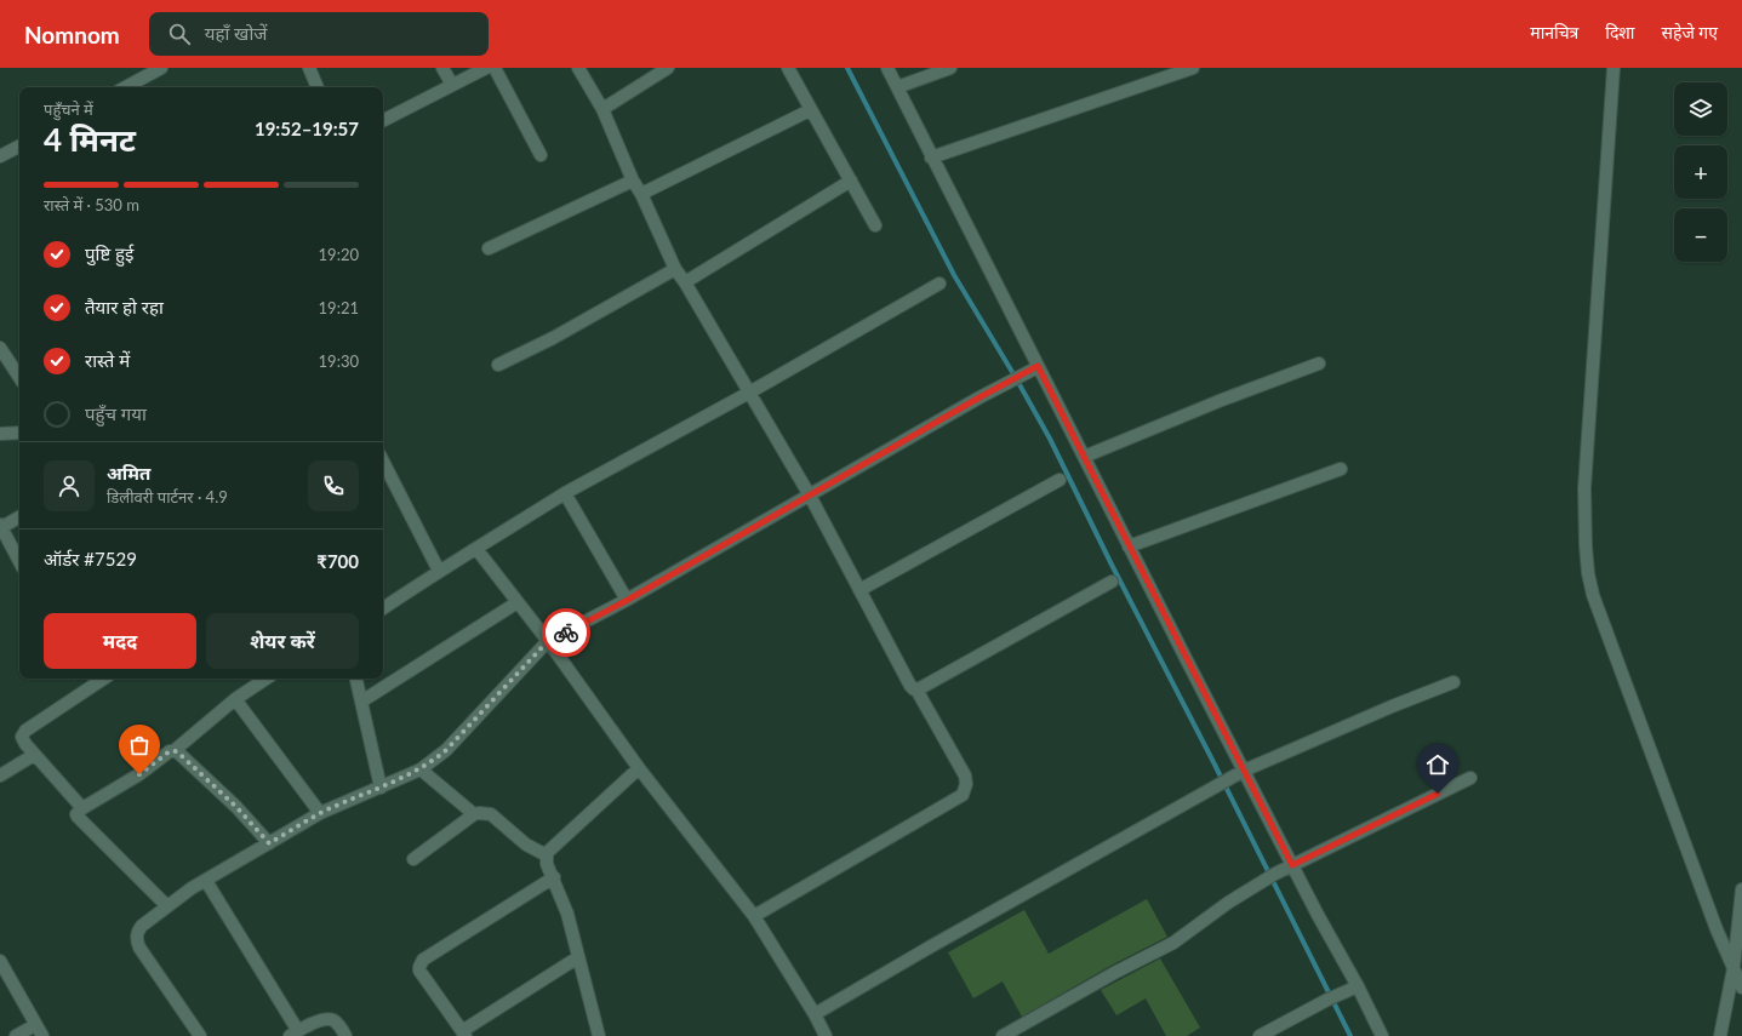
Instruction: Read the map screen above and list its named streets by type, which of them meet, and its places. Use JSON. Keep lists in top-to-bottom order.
{
  "page": {
    "header": "Nomnom",
    "search": "यहाँ खोजें",
    "nav": ["मानचित्र", "दिशा", "सहेजे गए"],
    "map_buttons": ["+", "−"],
    "heading": ["4 मिनट", "पहुँचने में", "19:52–19:57"],
    "panel": [
      "अमित",
      "डिलीवरी पार्टनर · 4.9",
      "ऑर्डर #7529",
      "₹700"
    ],
    "bar": "रास्ते में · 530 m",
    "list": [
      ["पुष्टि हुई", "19:20"],
      ["तैयार हो रहा", "19:21"],
      ["रास्ते में", "19:30"],
      "पहुँच गया"
    ],
    "buttons": ["मदद", "शेयर करें"]
  }
}
